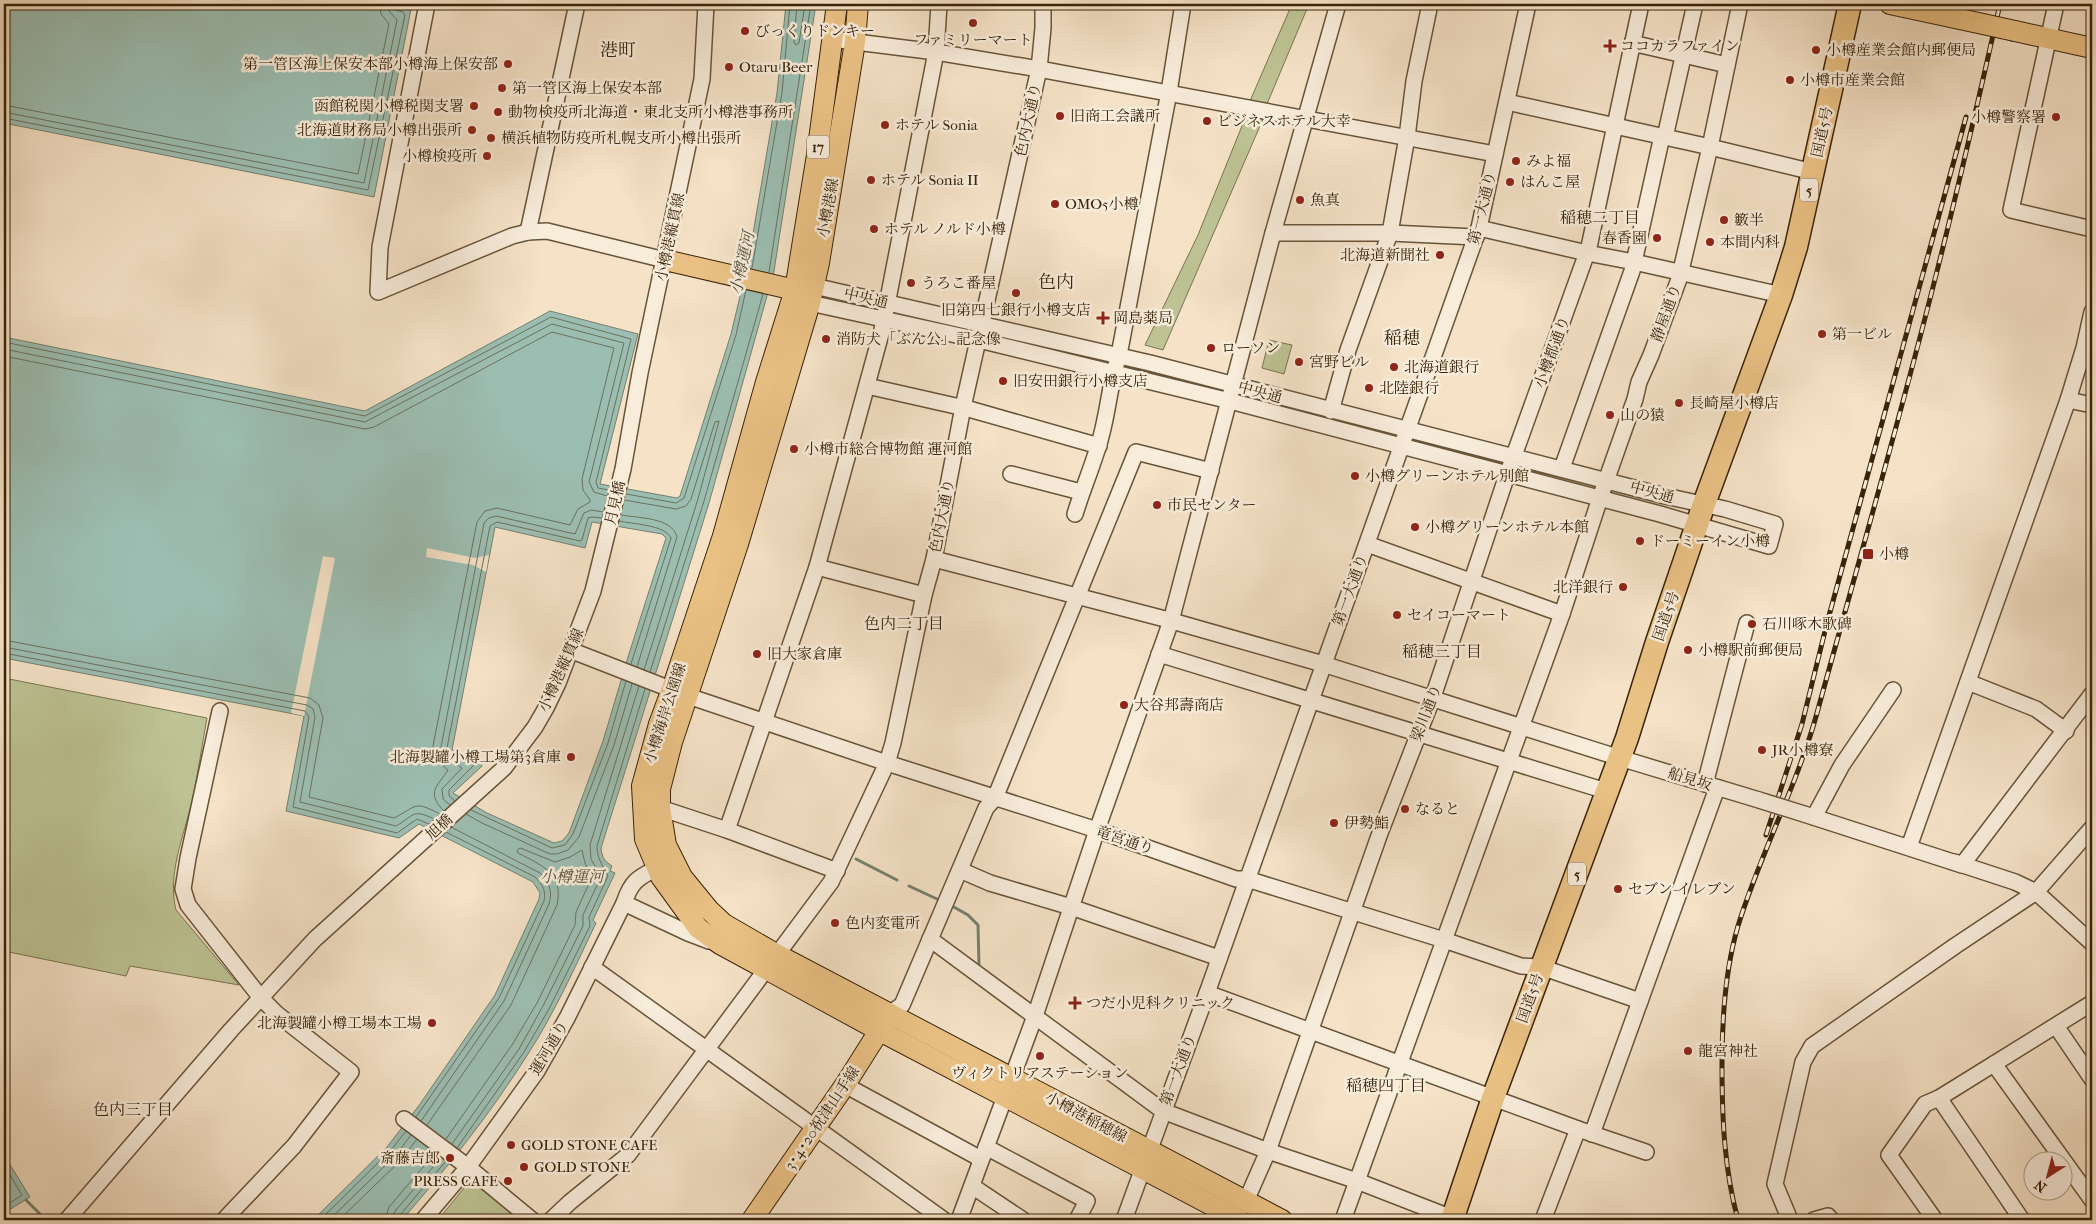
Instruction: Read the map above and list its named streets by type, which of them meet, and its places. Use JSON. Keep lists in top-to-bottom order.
{
  "streets": {
    "highway": ["国道5号", "5"],
    "main road": [
      "17",
      "小樽港線",
      "小樽海岸公園線",
      "小樽港稲穂線",
      "3･4･20祝津山手線"
    ],
    "street": [
      "色内大通り",
      "第一大通り",
      "小樽港縦貫線",
      "中央通",
      "静屋通り",
      "小樽都通り",
      "月見橋",
      "梁川通り",
      "船見坂",
      "旭橋",
      "竜宮通り",
      "運河通り"
    ]
  },
  "crossings": [
    ["色内大通り", "中央通"],
    ["色内大通り", "小樽海岸公園線"],
    ["色内大通り", "船見坂"],
    ["色内大通り", "竜宮通り"],
    ["国道5号", "中央通"],
    ["国道5号", "船見坂"],
    ["国道5号", "竜宮通り"],
    ["小樽港線", "中央通"],
    ["小樽港線", "小樽海岸公園線"],
    ["第一大通り", "中央通"],
    ["第一大通り", "船見坂"],
    ["第一大通り", "竜宮通り"],
    ["第一大通り", "小樽港稲穂線"],
    ["小樽港縦貫線", "月見橋"],
    ["小樽港縦貫線", "旭橋"],
    ["小樽港縦貫線", "竜宮通り"],
    ["中央通", "静屋通り"],
    ["中央通", "小樽都通り"],
    ["中央通", "小樽海岸公園線"],
    ["中央通", "梁川通り"],
    ["静屋通り", "船見坂"],
    ["静屋通り", "竜宮通り"],
    ["小樽都通り", "梁川通り"],
    ["小樽海岸公園線", "竜宮通り"],
    ["小樽海岸公園線", "運河通り"],
    ["小樽海岸公園線", "小樽港稲穂線"],
    ["小樽海岸公園線", "3･4･20祝津山手線"],
    ["梁川通り", "船見坂"],
    ["梁川通り", "竜宮通り"],
    ["梁川通り", "小樽港稲穂線"],
    ["小樽港稲穂線", "3･4･20祝津山手線"]
  ],
  "districts": [
    "港町",
    "稲穂二丁目",
    "色内",
    "稲穂",
    "色内二丁目",
    "稲穂三丁目",
    "稲穂四丁目",
    "色内三丁目"
  ],
  "water": ["小樽運河"],
  "places": {
    "other": [
      "ファミリーマート",
      "びっくりドンキー",
      "小樽産業会館内郵便局",
      "第一管区海上保安本部小樽海上保安部",
      "Otaru Beer",
      "小樽市産業会館",
      "第一管区海上保安本部",
      "函館税関小樽税関支署",
      "動物検疫所北海道・東北支所小樽港事務所",
      "旧商工会議所",
      "小樽警察署",
      "ビジネスホテル大幸",
      "ホテル Sonia",
      "北海道財務局小樽出張所",
      "横浜植物防疫所札幌支所小樽出張所",
      "小樽検疫所",
      "みよ福",
      "ホテル Sonia II",
      "はんこ屋",
      "魚真",
      "OMO5小樽",
      "籔半",
      "ホテル ノルド小樽",
      "春香園",
      "本間内科",
      "北海道新聞社",
      "うろこ番屋",
      "旧第四七銀行小樽支店",
      "第一ビル",
      "消防犬「ぶん公」記念像",
      "ローソン",
      "宮野ビル",
      "北海道銀行",
      "旧安田銀行小樽支店",
      "北陸銀行",
      "長崎屋小樽店",
      "山の猿",
      "小樽市総合博物館 運河館",
      "小樽グリーンホテル別館",
      "市民センター",
      "小樽グリーンホテル本館",
      "ドーミーイン小樽",
      "北洋銀行",
      "セイコーマート",
      "石川啄木歌碑",
      "小樽駅前郵便局",
      "旧大家倉庫",
      "大谷邦壽商店",
      "JR小樽寮",
      "北海製罐小樽工場第3倉庫",
      "なると",
      "伊勢鮨",
      "セブン-イレブン",
      "色内変電所",
      "北海製罐小樽工場本工場",
      "龍宮神社",
      "ヴィクトリアステーション",
      "GOLD STONE CAFE",
      "斎藤吉郎",
      "GOLD STONE",
      "PRESS CAFE"
    ],
    "health": ["ココカラファイン", "岡島薬局", "つだ小児科クリニック"],
    "transit": ["小樽"]
  },
  "north": "bottom left"
}
